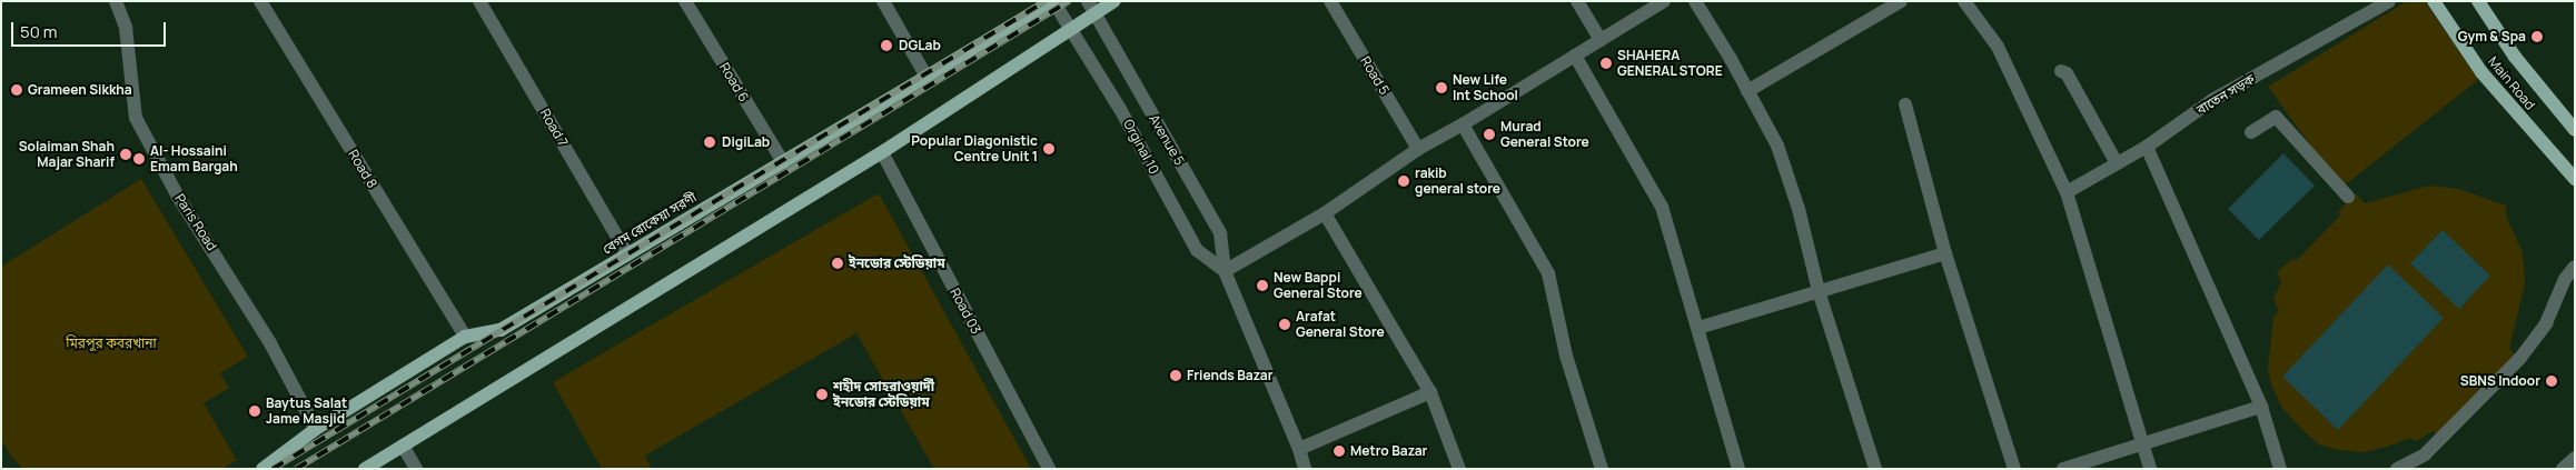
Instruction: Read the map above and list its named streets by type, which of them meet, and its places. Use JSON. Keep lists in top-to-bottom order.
{
  "streets": {
    "main road": ["Main Road", "বেগম রোকেয়া সরণী"],
    "street": [
      "Road 5",
      "Road 6",
      "বাতেন সড়ক",
      "Road 7",
      "Avenue 5",
      "Orginal 10",
      "Road 8",
      "Paris Road",
      "Road 03"
    ]
  },
  "crossings": [
    ["Road 6", "বেগম রোকেয়া সরণী"],
    ["Road 7", "বেগম রোকেয়া সরণী"],
    ["Avenue 5", "Orginal 10"],
    ["Orginal 10", "বেগম রোকেয়া সরণী"],
    ["Road 8", "বেগম রোকেয়া সরণী"],
    ["Paris Road", "বেগম রোকেয়া সরণী"]
  ],
  "parks": ["মিরপুর কবরখানা"],
  "places": [
    "Gym & Spa",
    "DGLab",
    "SHAHERA GENERAL STORE",
    "New Life Int School",
    "Grameen Sikkha",
    "Murad General Store",
    "DigiLab",
    "Popular Diagonistic Centre Unit 1",
    "Solaiman Shah Majar Sharif",
    "Al- Hossaini Emam Bargah",
    "rakib general store",
    "ইনডোর স্টেডিয়াম",
    "New Bappi General Store",
    "Arafat General Store",
    "Friends Bazar",
    "SBNS Indoor",
    "শহীদ সোহরাওয়ার্দী ইনডোর স্টেডিয়াম",
    "Baytus Salat Jame Masjid",
    "Metro Bazar"
  ],
  "scale_bar": "50 m"
}
